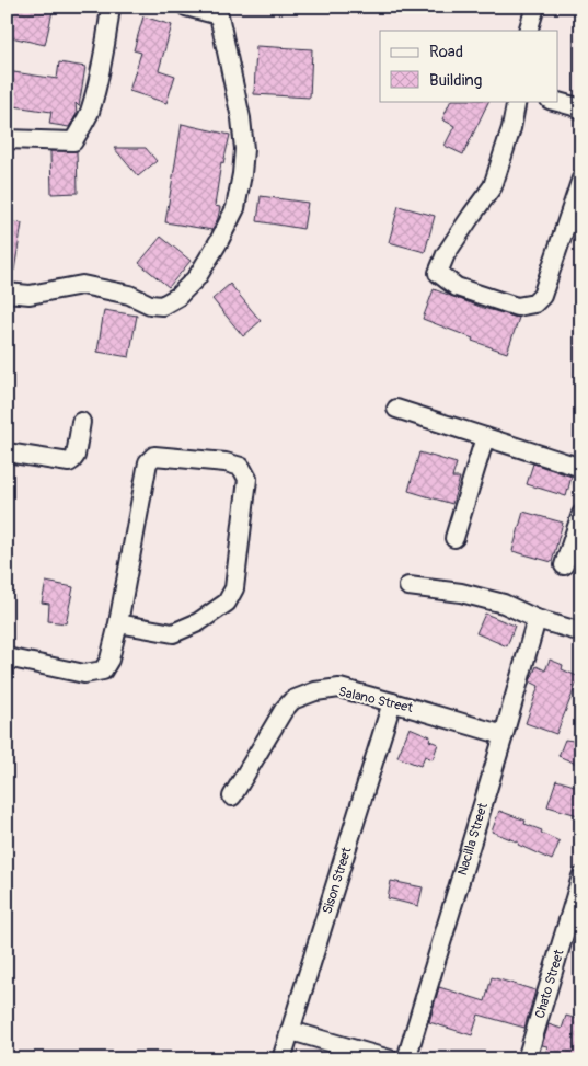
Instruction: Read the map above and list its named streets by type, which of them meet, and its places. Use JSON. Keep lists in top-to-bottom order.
{
  "streets": {
    "street": [
      "Salano Street",
      "Nacilla Street",
      "Sison Street",
      "Chato Street"
    ]
  },
  "crossings": [
    ["Salano Street", "Nacilla Street"],
    ["Salano Street", "Sison Street"]
  ],
  "legend": ["Road", "Building"]
}
